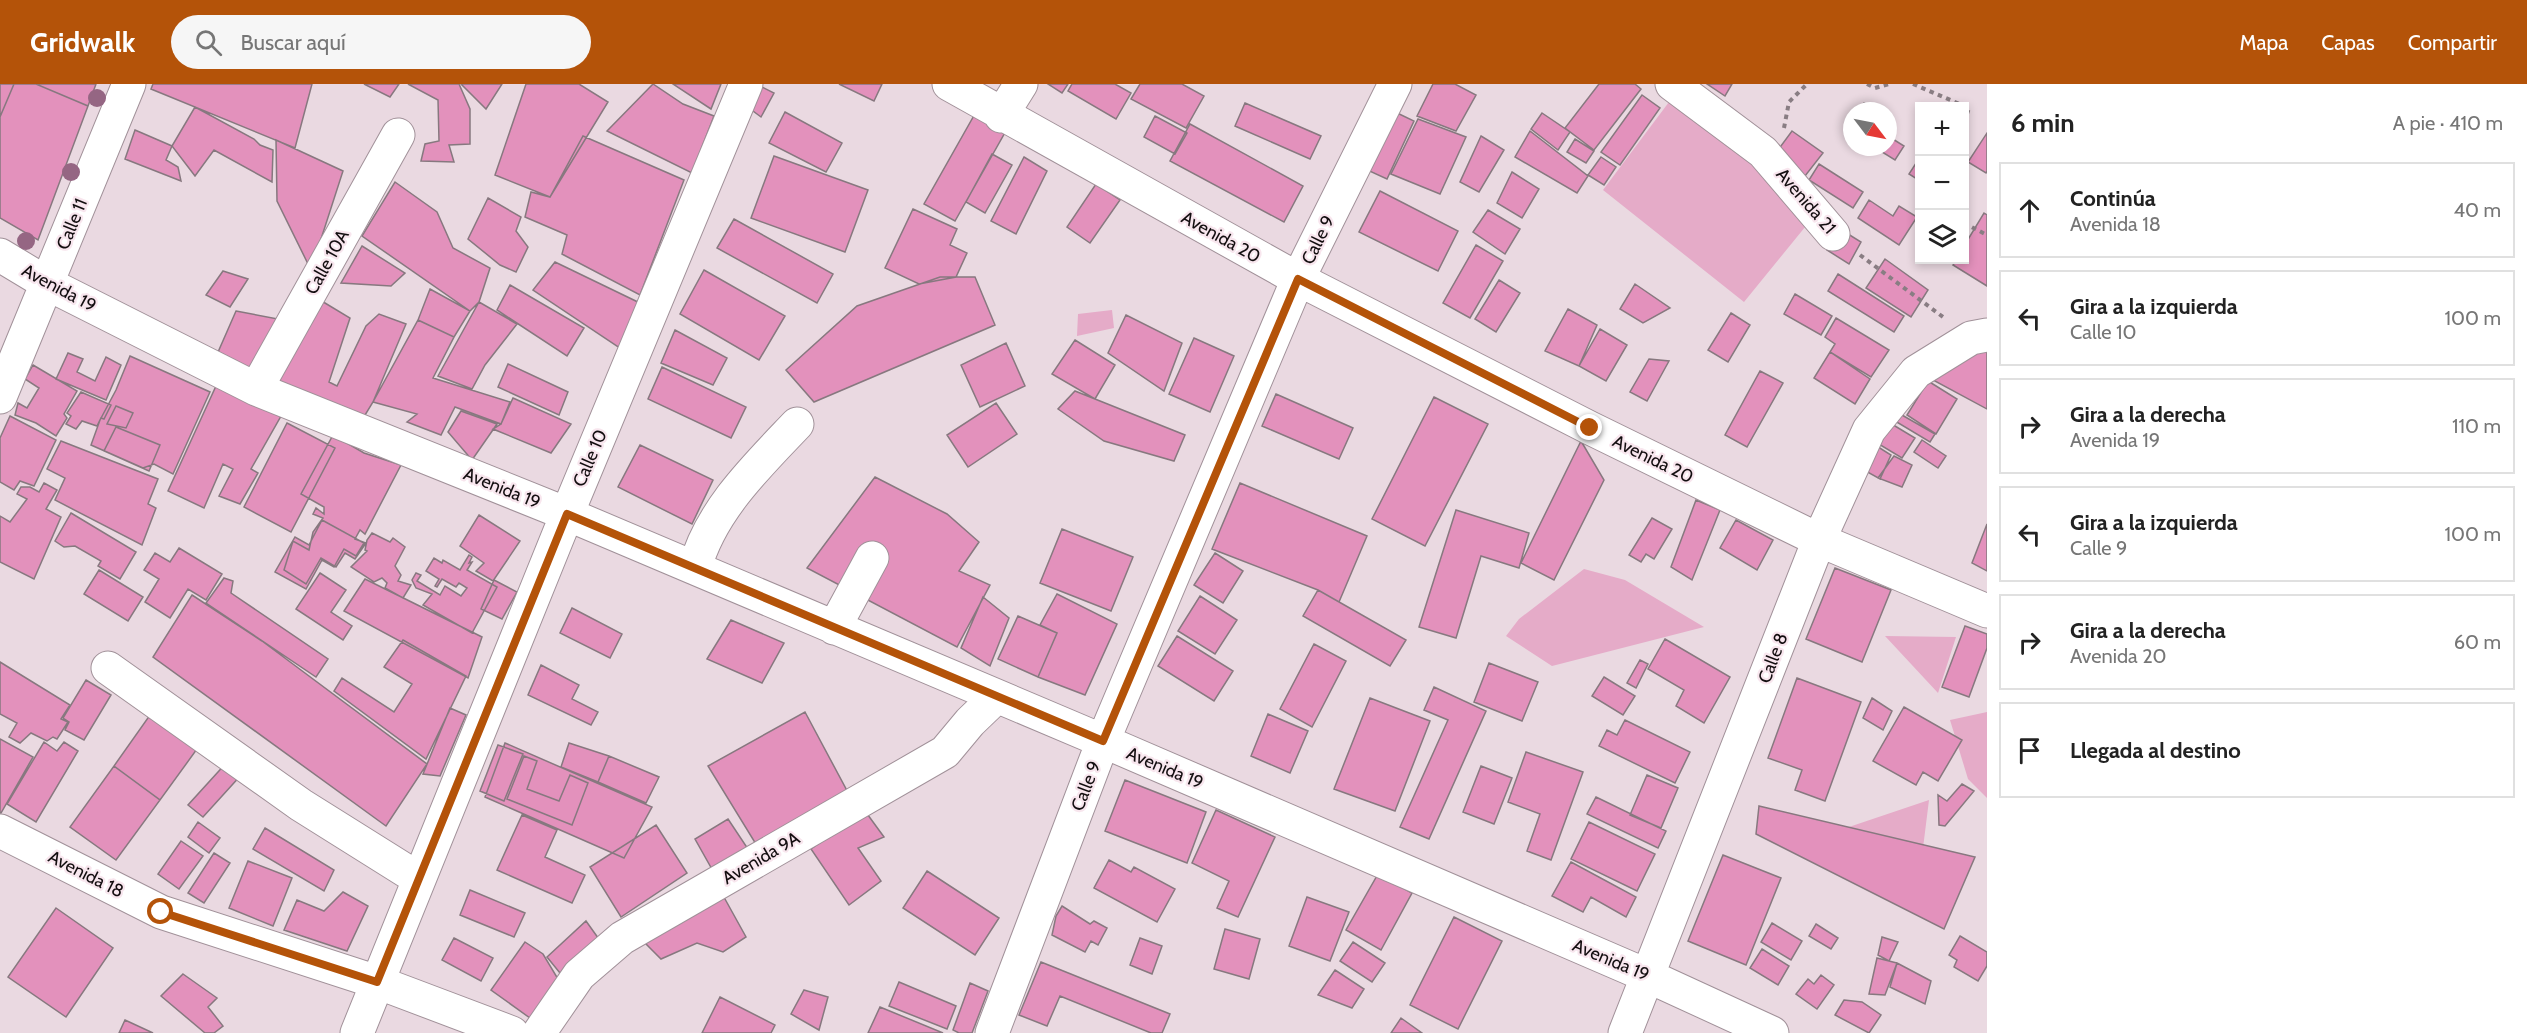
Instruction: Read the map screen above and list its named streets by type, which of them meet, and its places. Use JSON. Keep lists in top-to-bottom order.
{
  "streets": {
    "street": [
      "Avenida 21",
      "Calle 11",
      "Avenida 20",
      "Calle 9",
      "Calle 10A",
      "Avenida 19",
      "Calle 10",
      "Calle 8",
      "Avenida 9A",
      "Avenida 18"
    ]
  },
  "crossings": [
    ["Avenida 21", "Calle 8"],
    ["Calle 11", "Avenida 19"],
    ["Avenida 20", "Calle 9"],
    ["Avenida 20", "Calle 8"],
    ["Calle 9", "Avenida 19"],
    ["Calle 10A", "Avenida 19"],
    ["Avenida 19", "Calle 10"],
    ["Avenida 19", "Calle 8"],
    ["Avenida 19", "Avenida 9A"],
    ["Calle 10", "Avenida 18"]
  ],
  "north": "bottom right",
  "page": {
    "header": "Gridwalk",
    "search": "Buscar aquí",
    "nav": ["Mapa", "Capas", "Compartir"],
    "heading": ["6 min", "A pie · 410 m"],
    "map_buttons": ["+", "−"],
    "list": [
      ["Continúa", "Avenida 18", "40 m"],
      ["Gira a la izquierda", "Calle 10", "100 m"],
      ["Gira a la derecha", "Avenida 19", "110 m"],
      ["Gira a la izquierda", "Calle 9", "100 m"],
      ["Gira a la derecha", "Avenida 20", "60 m"],
      "Llegada al destino"
    ]
  }
}
